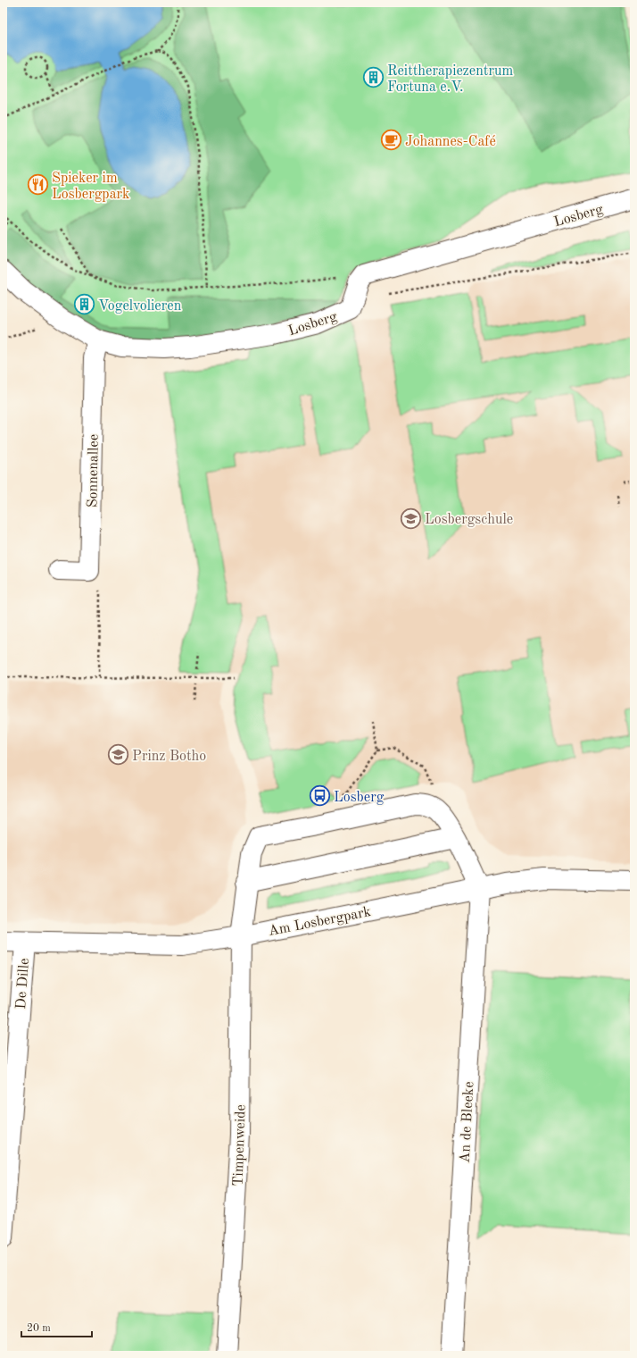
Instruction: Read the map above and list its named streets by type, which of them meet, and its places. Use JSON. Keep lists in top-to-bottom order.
{
  "streets": {
    "street": [
      "Losberg",
      "Sonnenallee",
      "Am Losbergpark",
      "De Dille",
      "An de Bleeke",
      "Timpenweide"
    ]
  },
  "crossings": [
    ["Losberg", "Sonnenallee"],
    ["Am Losbergpark", "De Dille"],
    ["Am Losbergpark", "An de Bleeke"],
    ["Am Losbergpark", "Timpenweide"]
  ],
  "places": {
    "building": ["Reittherapiezentrum Fortuna e.V.", "Vogelvolieren"],
    "cafe": ["Johannes-Café"],
    "restaurant": ["Spieker im Losbergpark"],
    "school or university": ["Losbergschule", "Prinz Botho"],
    "bus stop": ["Losberg"]
  },
  "scale_bar": "20 m"
}
